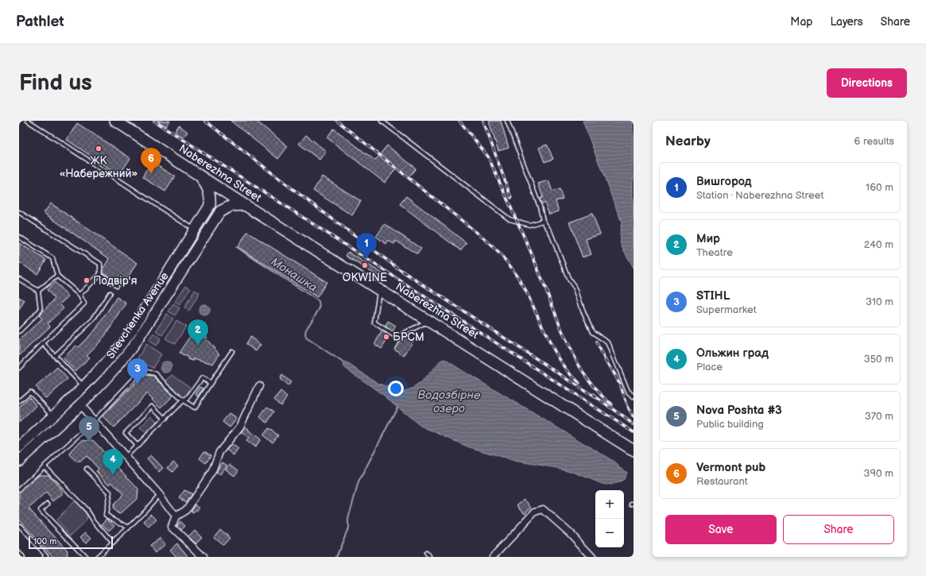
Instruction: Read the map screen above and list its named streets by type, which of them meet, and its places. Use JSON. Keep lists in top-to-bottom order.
{
  "streets": {
    "main road": ["Naberezhna Street"],
    "street": ["Shevchenka Avenue"]
  },
  "water": ["Монашка", "Водозбірне озеро"],
  "places": [
    "ЖК «Набережний»",
    "OKWINE",
    "Подвір'я",
    "БРСМ"
  ],
  "scale_bar": "100 m",
  "page": {
    "header": "Pathlet",
    "nav": ["Map", "Layers", "Share"],
    "buttons": [
      "Directions",
      ["Save", "Share"]
    ],
    "title": "Find us",
    "heading": ["Nearby", "6 results"],
    "pins": [
      "6",
      "1",
      "2",
      "3",
      "5",
      "4"
    ],
    "list": [
      {
        "mark": "1",
        "name": "Вишгород",
        "note": "Station · Naberezhna Street",
        "value": "160 m"
      },
      {
        "mark": "2",
        "name": "Мир",
        "note": "Theatre",
        "value": "240 m"
      },
      {
        "mark": "3",
        "name": "STIHL",
        "note": "Supermarket",
        "value": "310 m"
      },
      {
        "mark": "4",
        "name": "Ольжин град",
        "note": "Place",
        "value": "350 m"
      },
      {
        "mark": "5",
        "name": "Nova Poshta #3",
        "note": "Public building",
        "value": "370 m"
      },
      {
        "mark": "6",
        "name": "Vermont pub",
        "note": "Restaurant",
        "value": "390 m"
      }
    ],
    "map_buttons": ["+", "−"],
    "scale": "100 m"
  }
}
